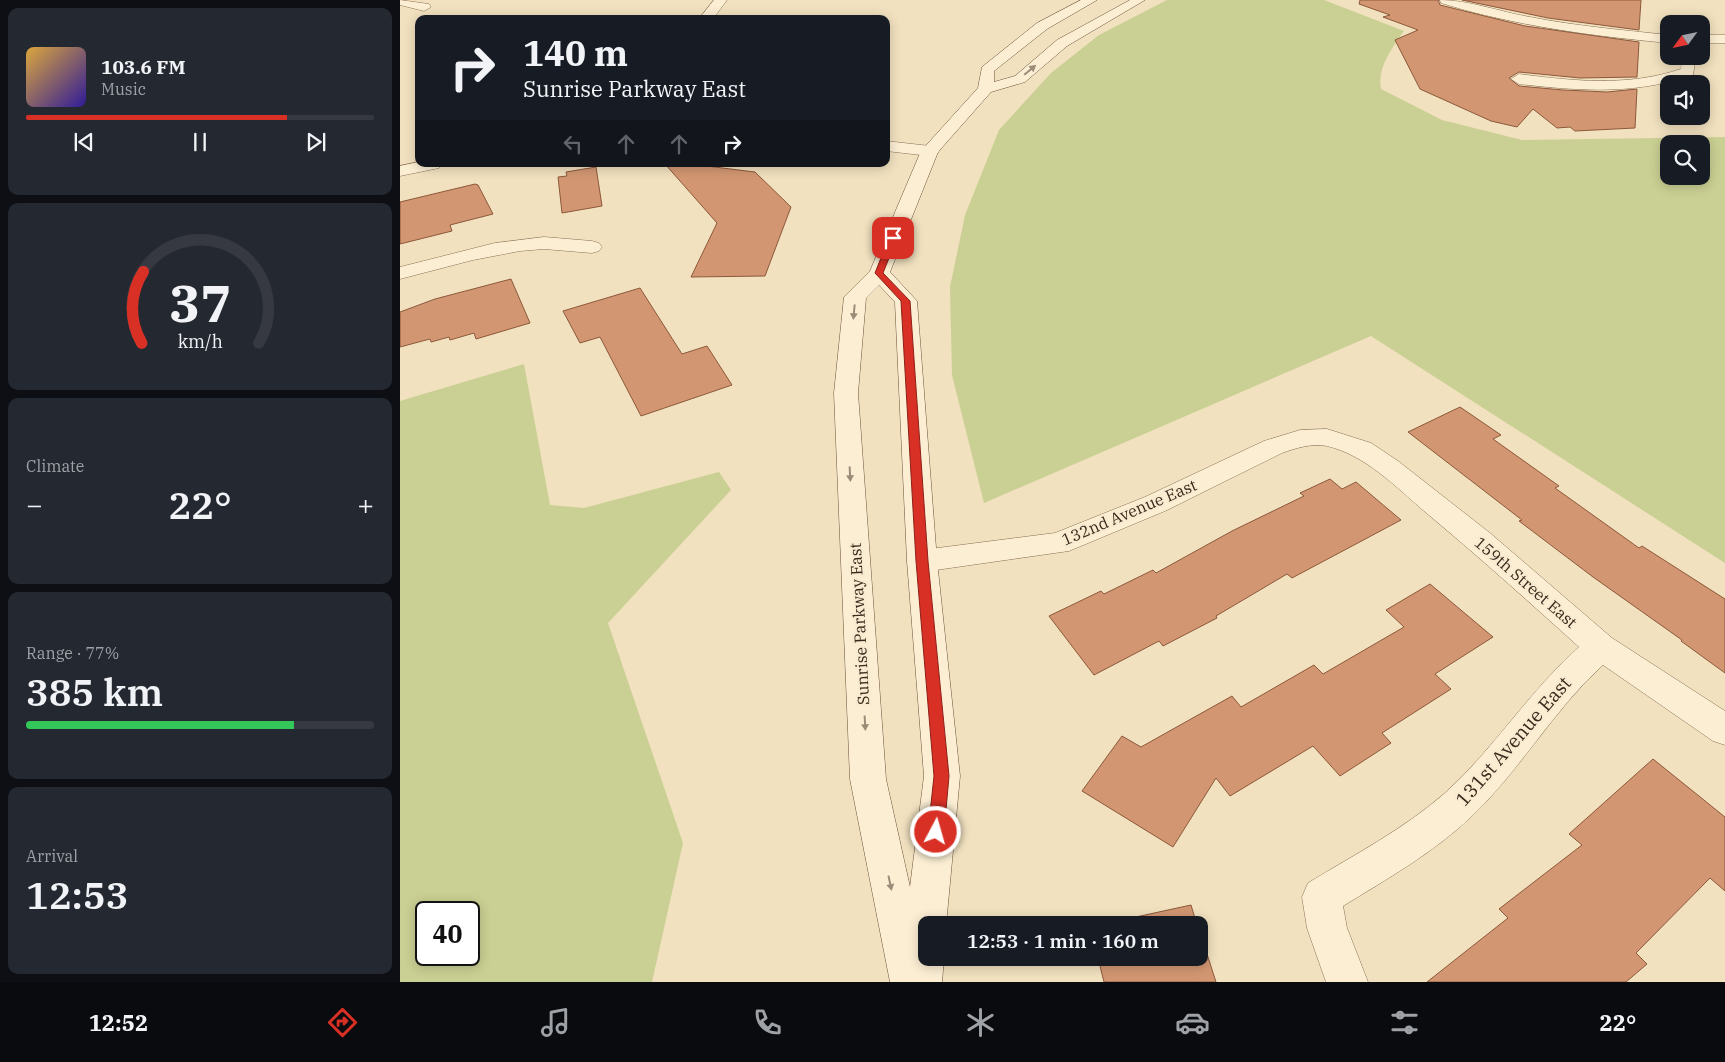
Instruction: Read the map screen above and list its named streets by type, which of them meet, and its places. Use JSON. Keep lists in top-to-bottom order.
{
  "streets": {
    "street": [
      "132nd Avenue East",
      "159th Street East",
      "Sunrise Parkway East",
      "131st Avenue East"
    ]
  },
  "crossings": [
    ["132nd Avenue East", "159th Street East"],
    ["159th Street East", "131st Avenue East"]
  ],
  "north": "bottom left",
  "page": {
    "turn": ["140 m", "Sunrise Parkway East"],
    "song": ["103.6 FM", "Music"],
    "tile": [
      "Climate",
      ["Range · 77%", "385 km"],
      ["Arrival", "12:53"]
    ],
    "heat": ["−", "22°", "+"],
    "limit": "40",
    "trip": "12:53 · 1 min · 160 m",
    "tabs": ["12:52", "22°"],
    "gauge": ["37", "km/h"]
  }
}
